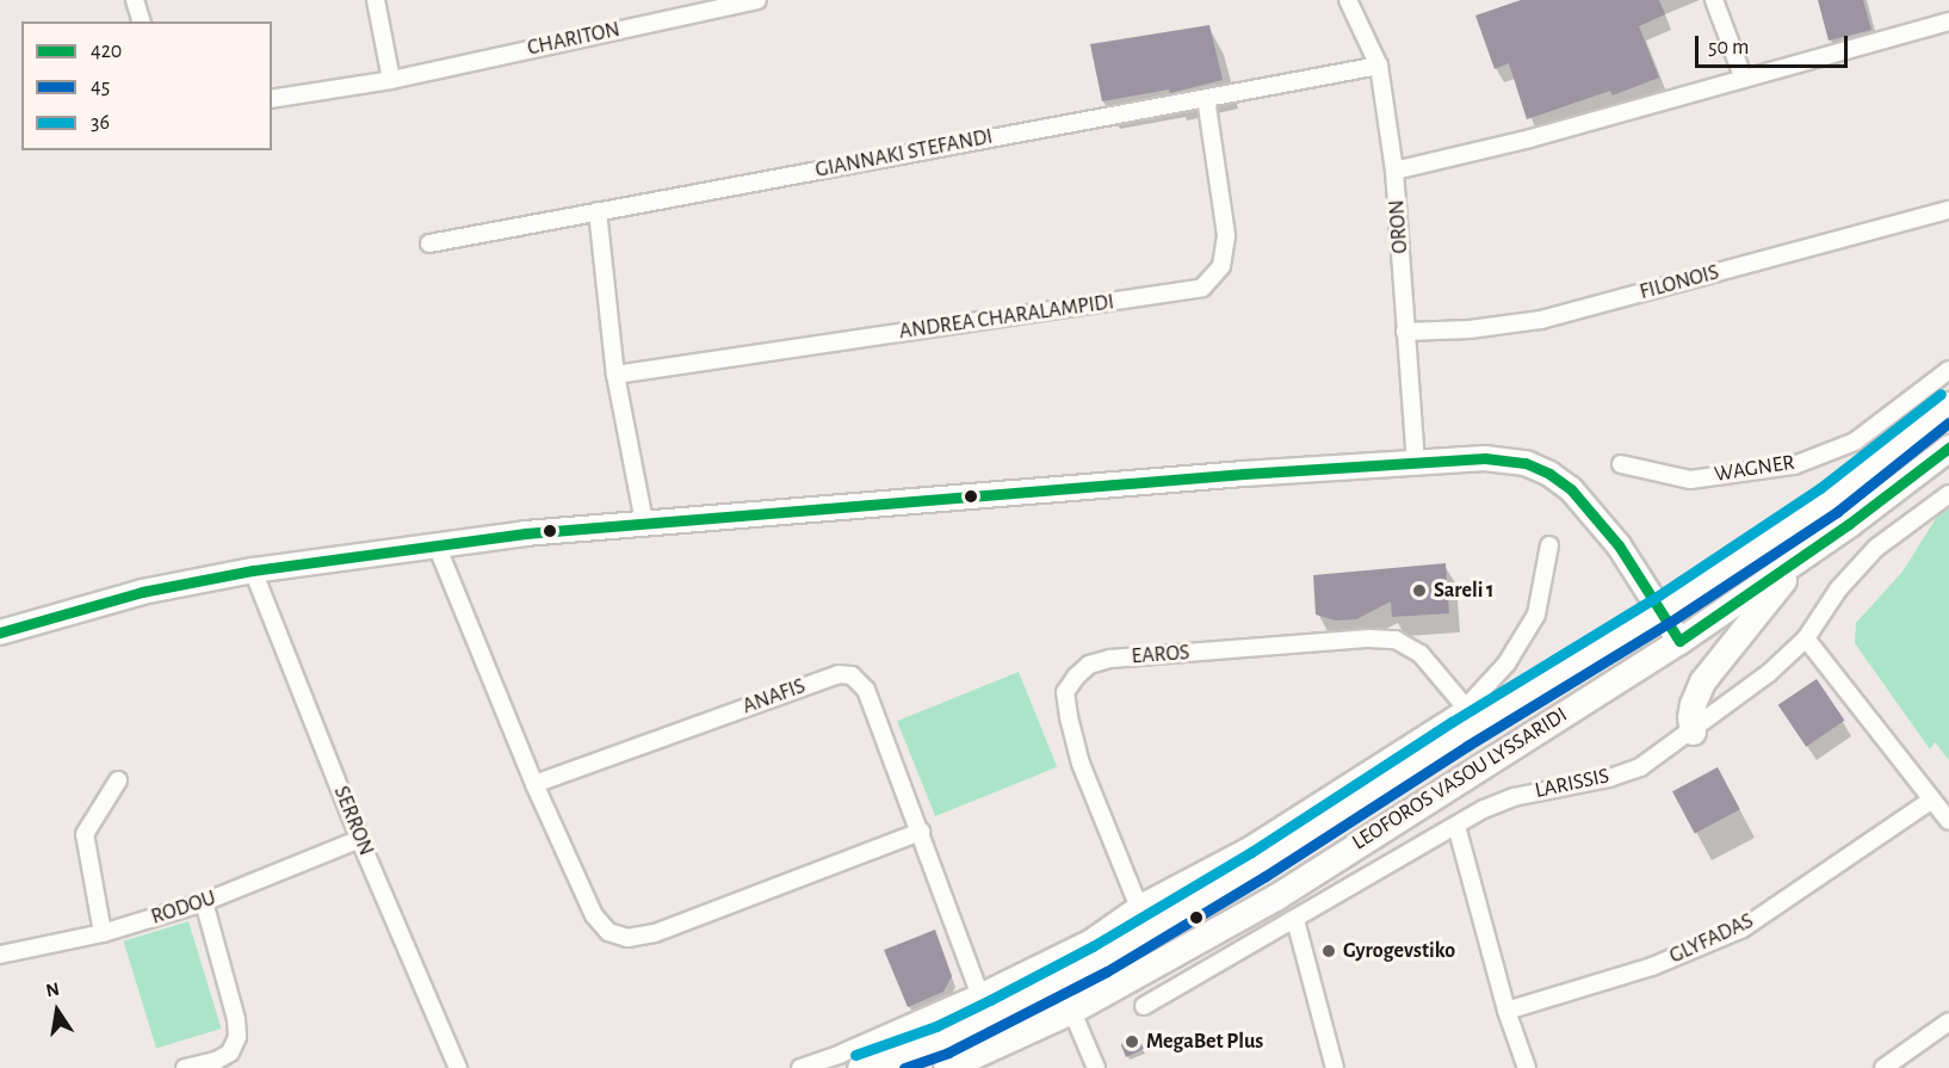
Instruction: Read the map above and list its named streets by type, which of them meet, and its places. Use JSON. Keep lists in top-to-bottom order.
{
  "streets": {
    "main road": ["LEOFOROS VASOU LYSSARIDI"],
    "street": [
      "CHARITON",
      "GIANNAKI STEFANDI",
      "ORON",
      "FILONOIS",
      "ANDREA CHARALAMPIDI",
      "WAGNER",
      "EAROS",
      "ANAFIS",
      "LARISSIS",
      "SERRON",
      "RODOU",
      "GLYFADAS"
    ]
  },
  "crossings": [
    ["GIANNAKI STEFANDI", "ORON"],
    ["GIANNAKI STEFANDI", "ANDREA CHARALAMPIDI"],
    ["ORON", "FILONOIS"],
    ["SERRON", "RODOU"]
  ],
  "places": ["Sareli 1", "Gyrogevstiko", "MegaBet Plus"],
  "lines": ["transit line 36", "transit line 45", "transit line 420"],
  "legend": ["420", "45", "36"],
  "scale_bar": "50 m",
  "north": "top"
}
